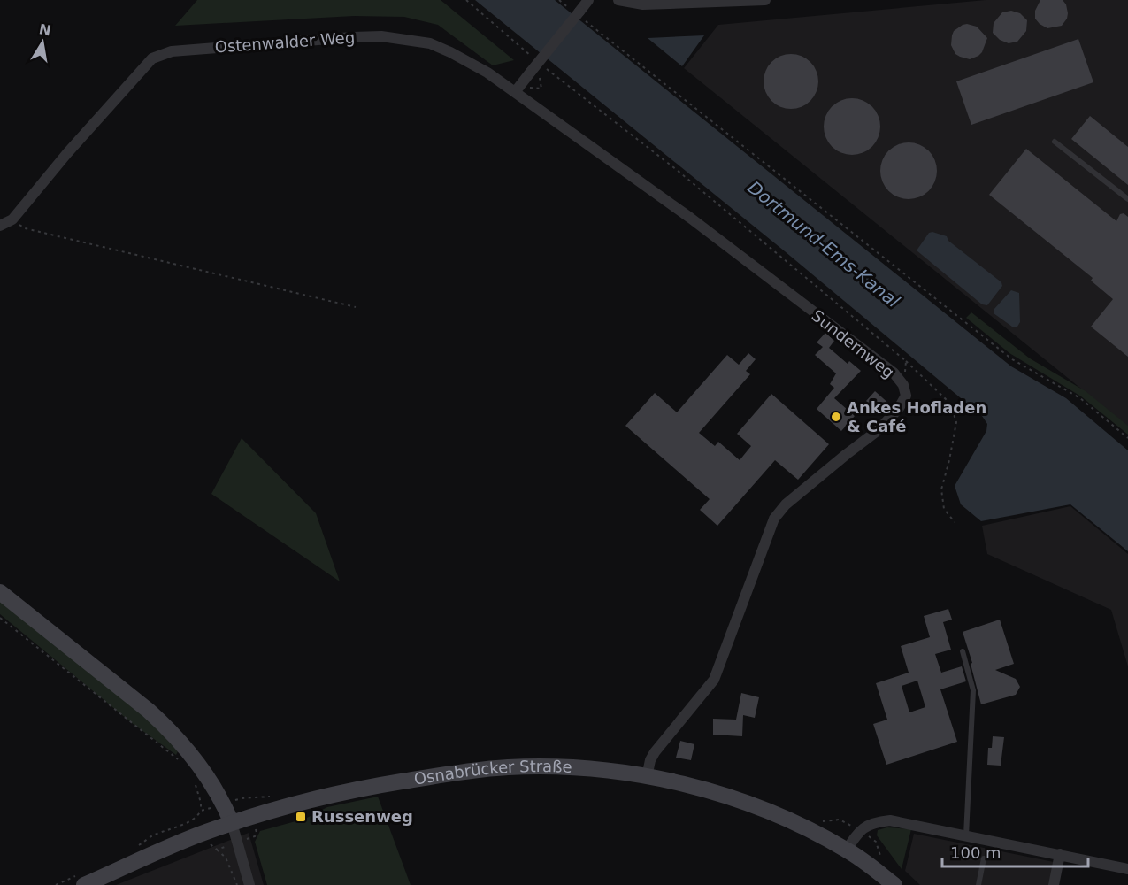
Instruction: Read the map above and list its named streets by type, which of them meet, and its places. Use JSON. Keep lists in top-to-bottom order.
{
  "streets": {
    "main road": ["Osnabrücker Straße"],
    "street": ["Ostenwalder Weg", "Sundernweg"]
  },
  "crossings": [
    ["Ostenwalder Weg", "Sundernweg"],
    ["Sundernweg", "Osnabrücker Straße"]
  ],
  "water": ["Dortmund-Ems-Kanal"],
  "places": {
    "other": ["Ankes Hofladen & Café"],
    "transit": ["Russenweg"]
  },
  "scale_bar": "100 m",
  "north": "top"
}
